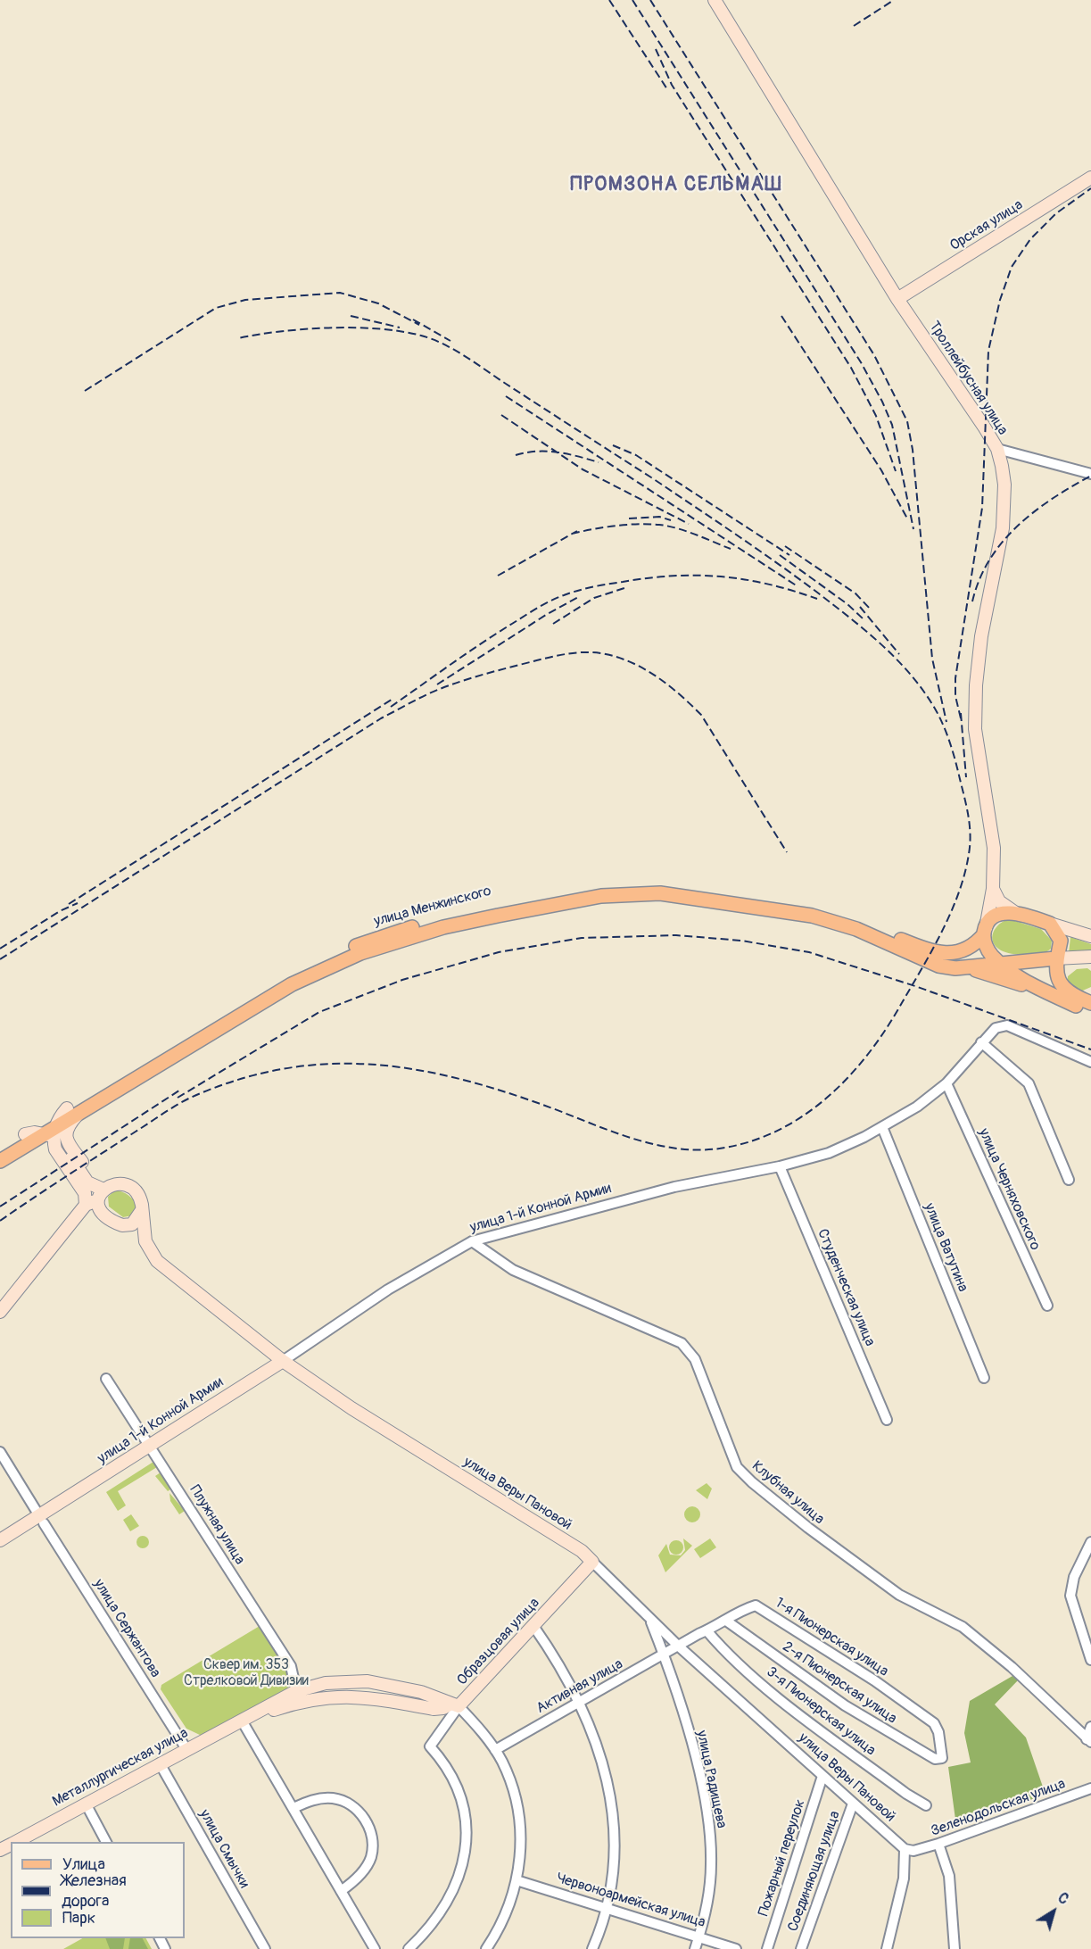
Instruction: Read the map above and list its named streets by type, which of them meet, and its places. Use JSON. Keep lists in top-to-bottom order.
{
  "streets": {
    "main road": [
      "Орская улица",
      "Троллейбусная улица",
      "улица Менжинского",
      "улица 1-й Конной Армии",
      "улица Веры Пановой",
      "Образцовая улица",
      "Металлургическая улица"
    ],
    "street": [
      "улица Черняховского",
      "улица Ватутина",
      "Студенческая улица",
      "Клубная улица",
      "Плужная улица",
      "улица Сержантова",
      "1-я Пионерская улица",
      "2-я Пионерская улица",
      "Активная улица",
      "3-я Пионерская улица",
      "улица Радищева",
      "Зеленодольская улица",
      "улица Смычки",
      "Пожарный переулок",
      "Соединяющая улица",
      "Червоноармейская улица"
    ]
  },
  "crossings": [
    ["Орская улица", "Троллейбусная улица"],
    ["улица Черняховского", "улица 1-й Конной Армии"],
    ["улица 1-й Конной Армии", "улица Ватутина"],
    ["улица 1-й Конной Армии", "Студенческая улица"],
    ["улица 1-й Конной Армии", "Клубная улица"],
    ["улица 1-й Конной Армии", "улица Веры Пановой"],
    ["улица 1-й Конной Армии", "Плужная улица"],
    ["улица Веры Пановой", "1-я Пионерская улица"],
    ["улица Веры Пановой", "Образцовая улица"],
    ["улица Веры Пановой", "Активная улица"],
    ["улица Веры Пановой", "улица Радищева"],
    ["улица Веры Пановой", "Зеленодольская улица"],
    ["улица Веры Пановой", "Пожарный переулок"],
    ["улица Веры Пановой", "Соединяющая улица"],
    ["Плужная улица", "Металлургическая улица"],
    ["улица Сержантова", "Металлургическая улица"],
    ["1-я Пионерская улица", "2-я Пионерская улица"],
    ["1-я Пионерская улица", "Активная улица"],
    ["1-я Пионерская улица", "3-я Пионерская улица"],
    ["Образцовая улица", "Металлургическая улица"],
    ["Активная улица", "Металлургическая улица"],
    ["Активная улица", "улица Радищева"],
    ["Металлургическая улица", "улица Смычки"],
    ["Металлургическая улица", "Червоноармейская улица"],
    ["улица Радищева", "Червоноармейская улица"]
  ],
  "districts": ["ПРОМЗОНА СЕЛЬМАШ"],
  "parks": ["Сквер им. 353 Стрелковой Дивизии"],
  "legend": ["Улица", "Железная дорога", "Парк"],
  "north": "top right"
}
